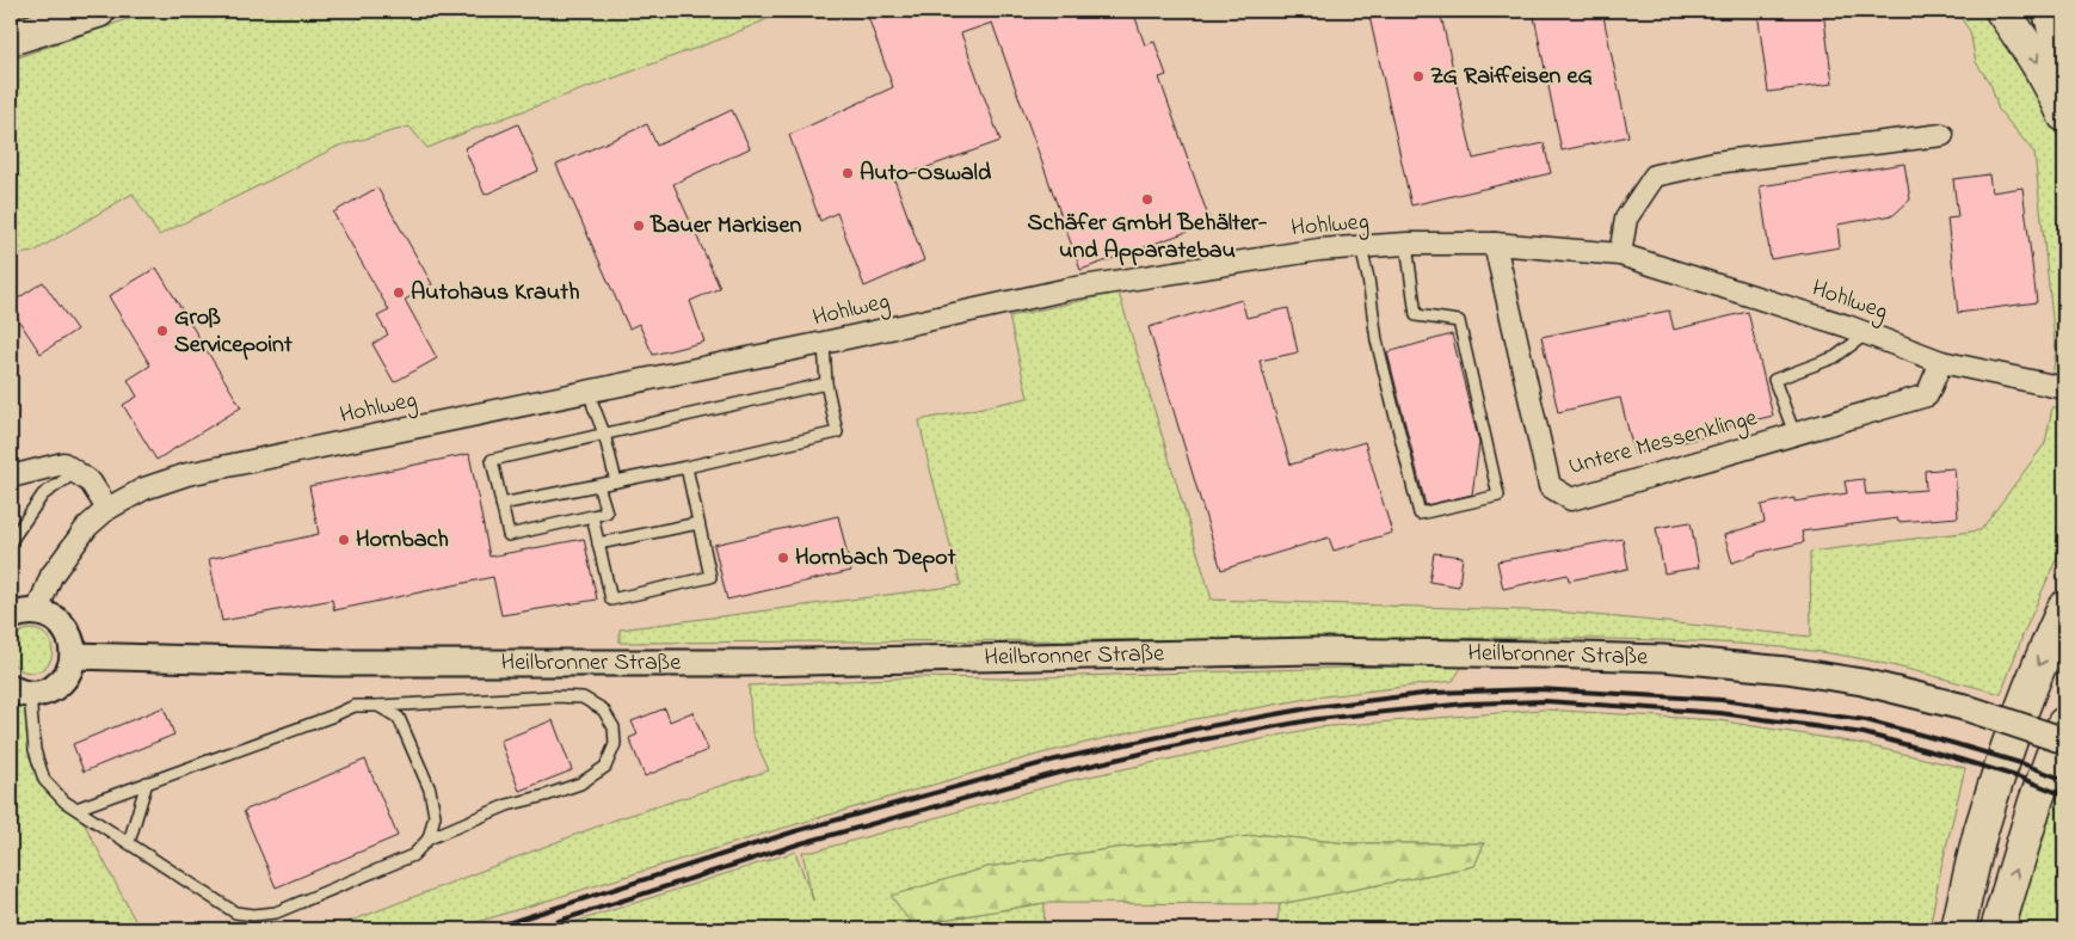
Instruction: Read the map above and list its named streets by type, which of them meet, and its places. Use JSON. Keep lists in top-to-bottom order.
{
  "streets": {
    "street": ["Hohlweg", "Untere Messenklinge", "Heilbronner Straße"]
  },
  "crossings": [
    ["Hohlweg", "Untere Messenklinge"]
  ],
  "places": [
    "ZG Raiffeisen eG",
    "Auto-Oswald",
    "Schäfer GmbH Behälter- und Apparatebau",
    "Bauer Markisen",
    "Autohaus Krauth",
    "Groß Servicepoint",
    "Hornbach",
    "Hornbach Depot"
  ]
}
